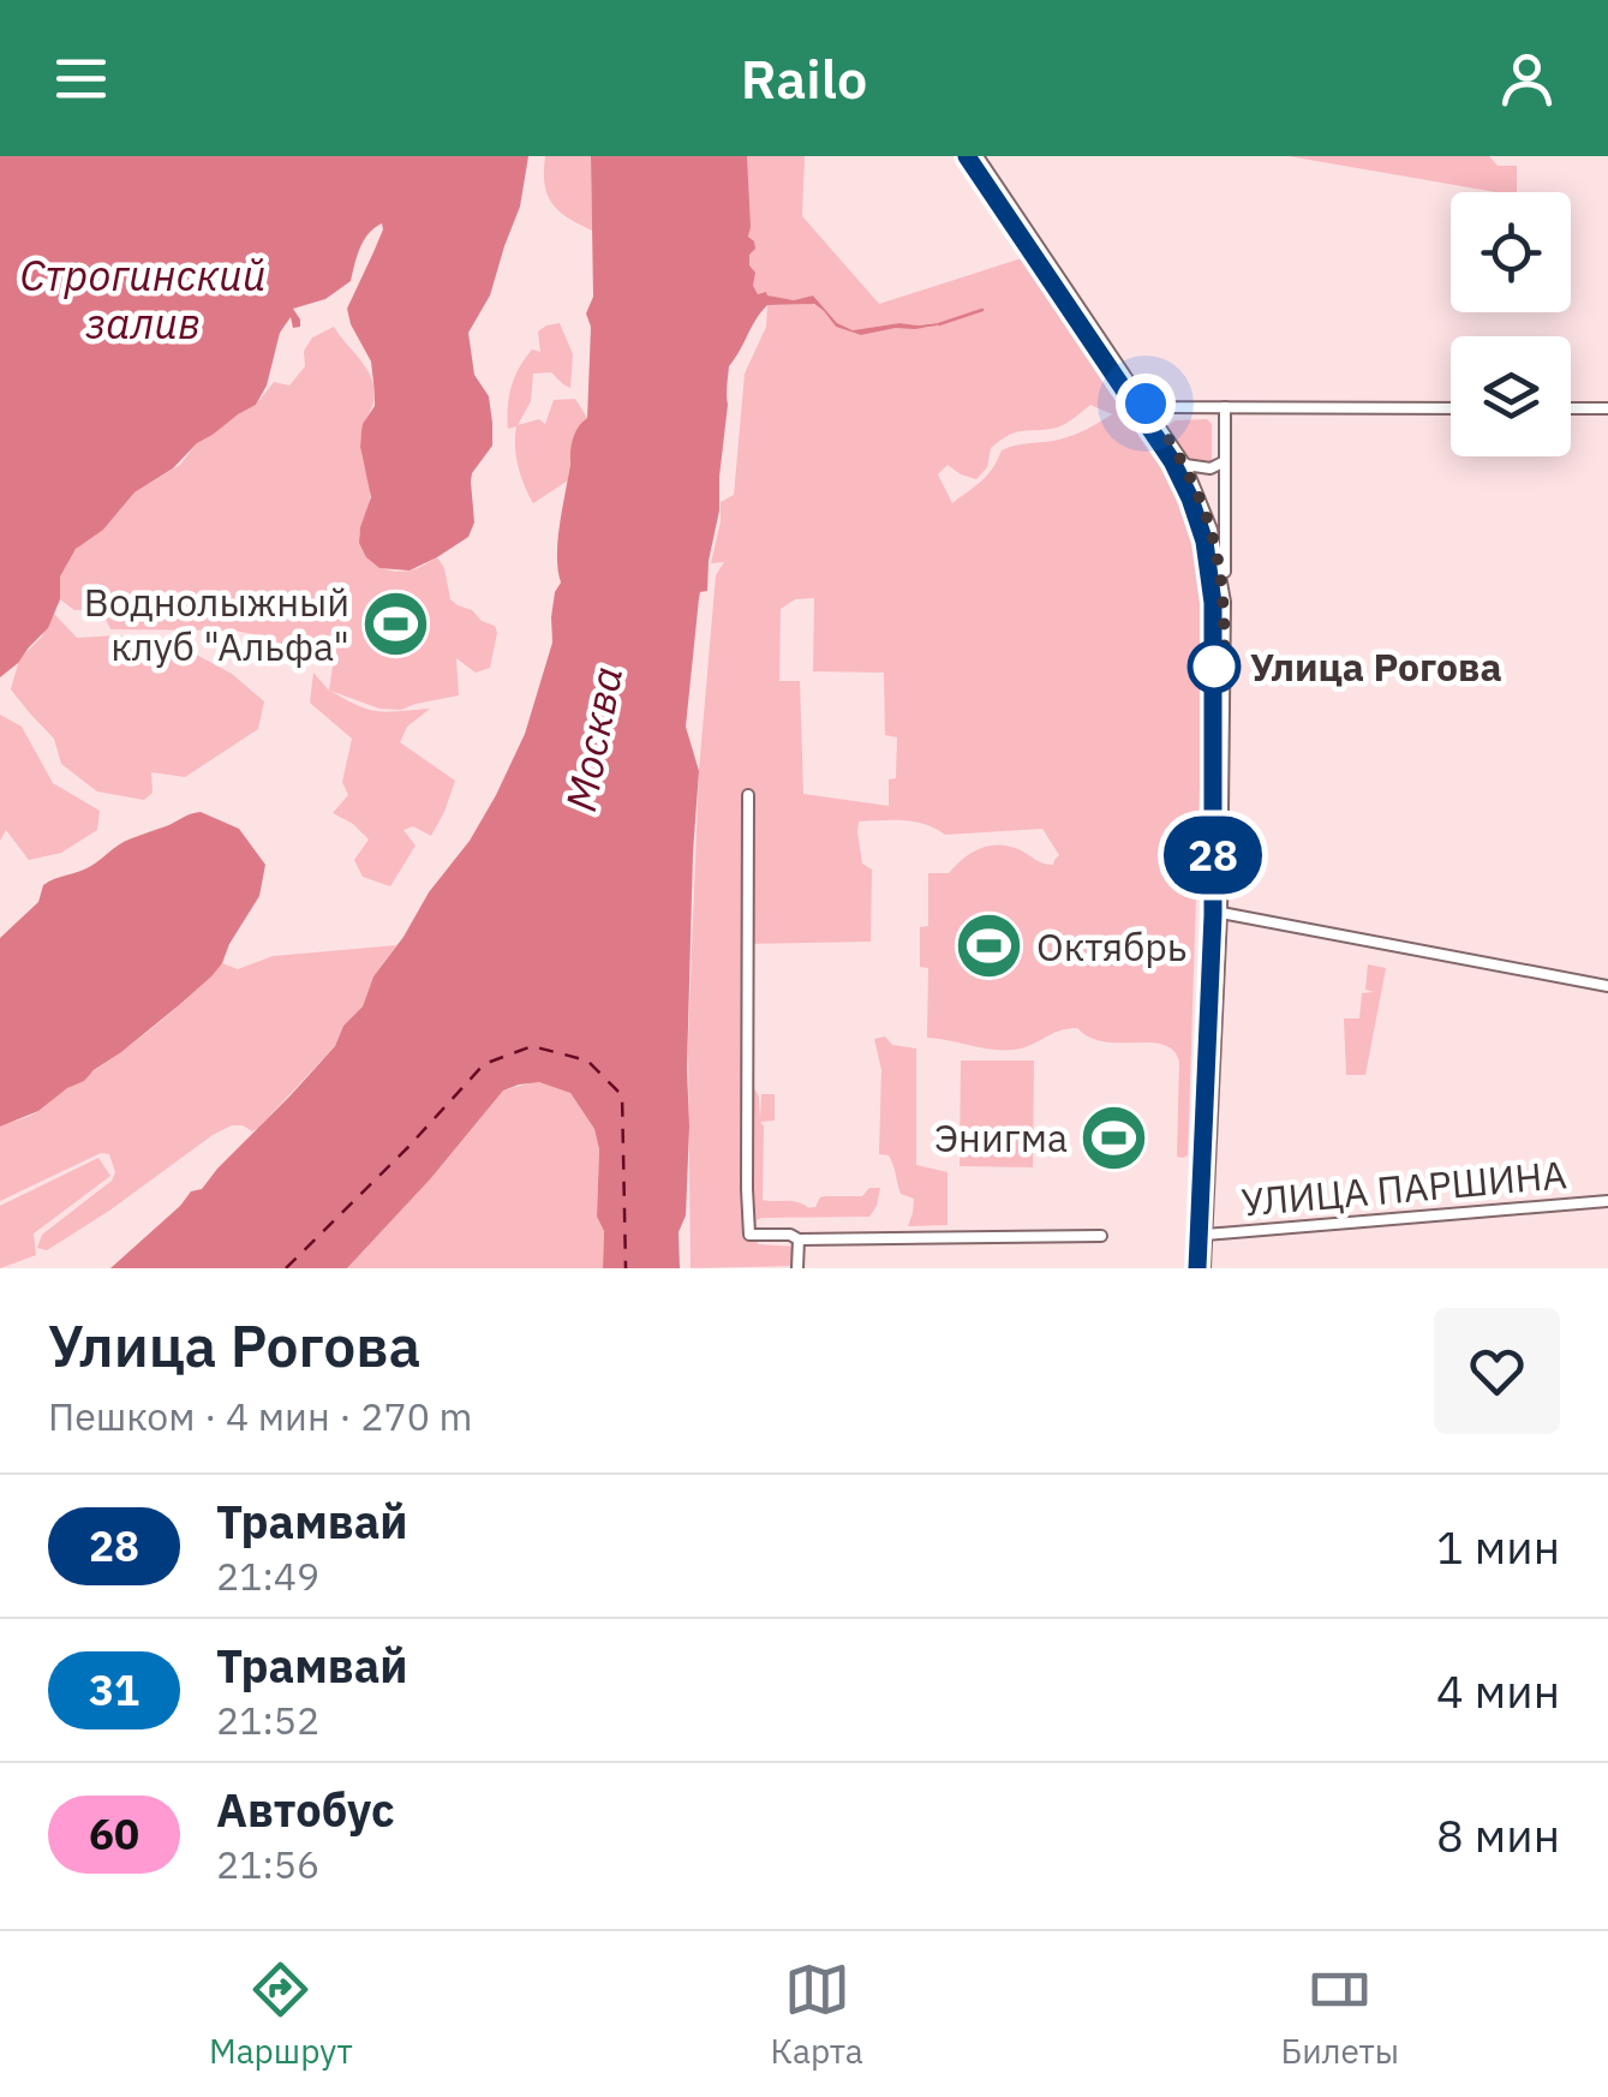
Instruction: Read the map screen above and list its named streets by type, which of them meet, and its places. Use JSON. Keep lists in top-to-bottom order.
{
  "streets": {
    "street": ["УЛИЦА ПАРШИНА"]
  },
  "water": ["Строгинский залив", "Москва"],
  "places": {
    "sports": ["Воднолыжный клуб \"Альфа\"", "Октябрь", "Энигма"],
    "other": ["Улица Рогова"]
  },
  "lines": ["tram line 28"],
  "page": {
    "header": "Railo",
    "on_map": "28",
    "heading": ["Улица Рогова", "Пешком · 4 мин · 270 m"],
    "list": [
      {
        "mark": "28",
        "name": "Трамвай",
        "note": "21:49",
        "value": "1 мин"
      },
      {
        "mark": "31",
        "name": "Трамвай",
        "note": "21:52",
        "value": "4 мин"
      },
      {
        "mark": "60",
        "name": "Автобус",
        "note": "21:56",
        "value": "8 мин"
      }
    ],
    "tabs": ["Маршрут", "Карта", "Билеты"]
  }
}
